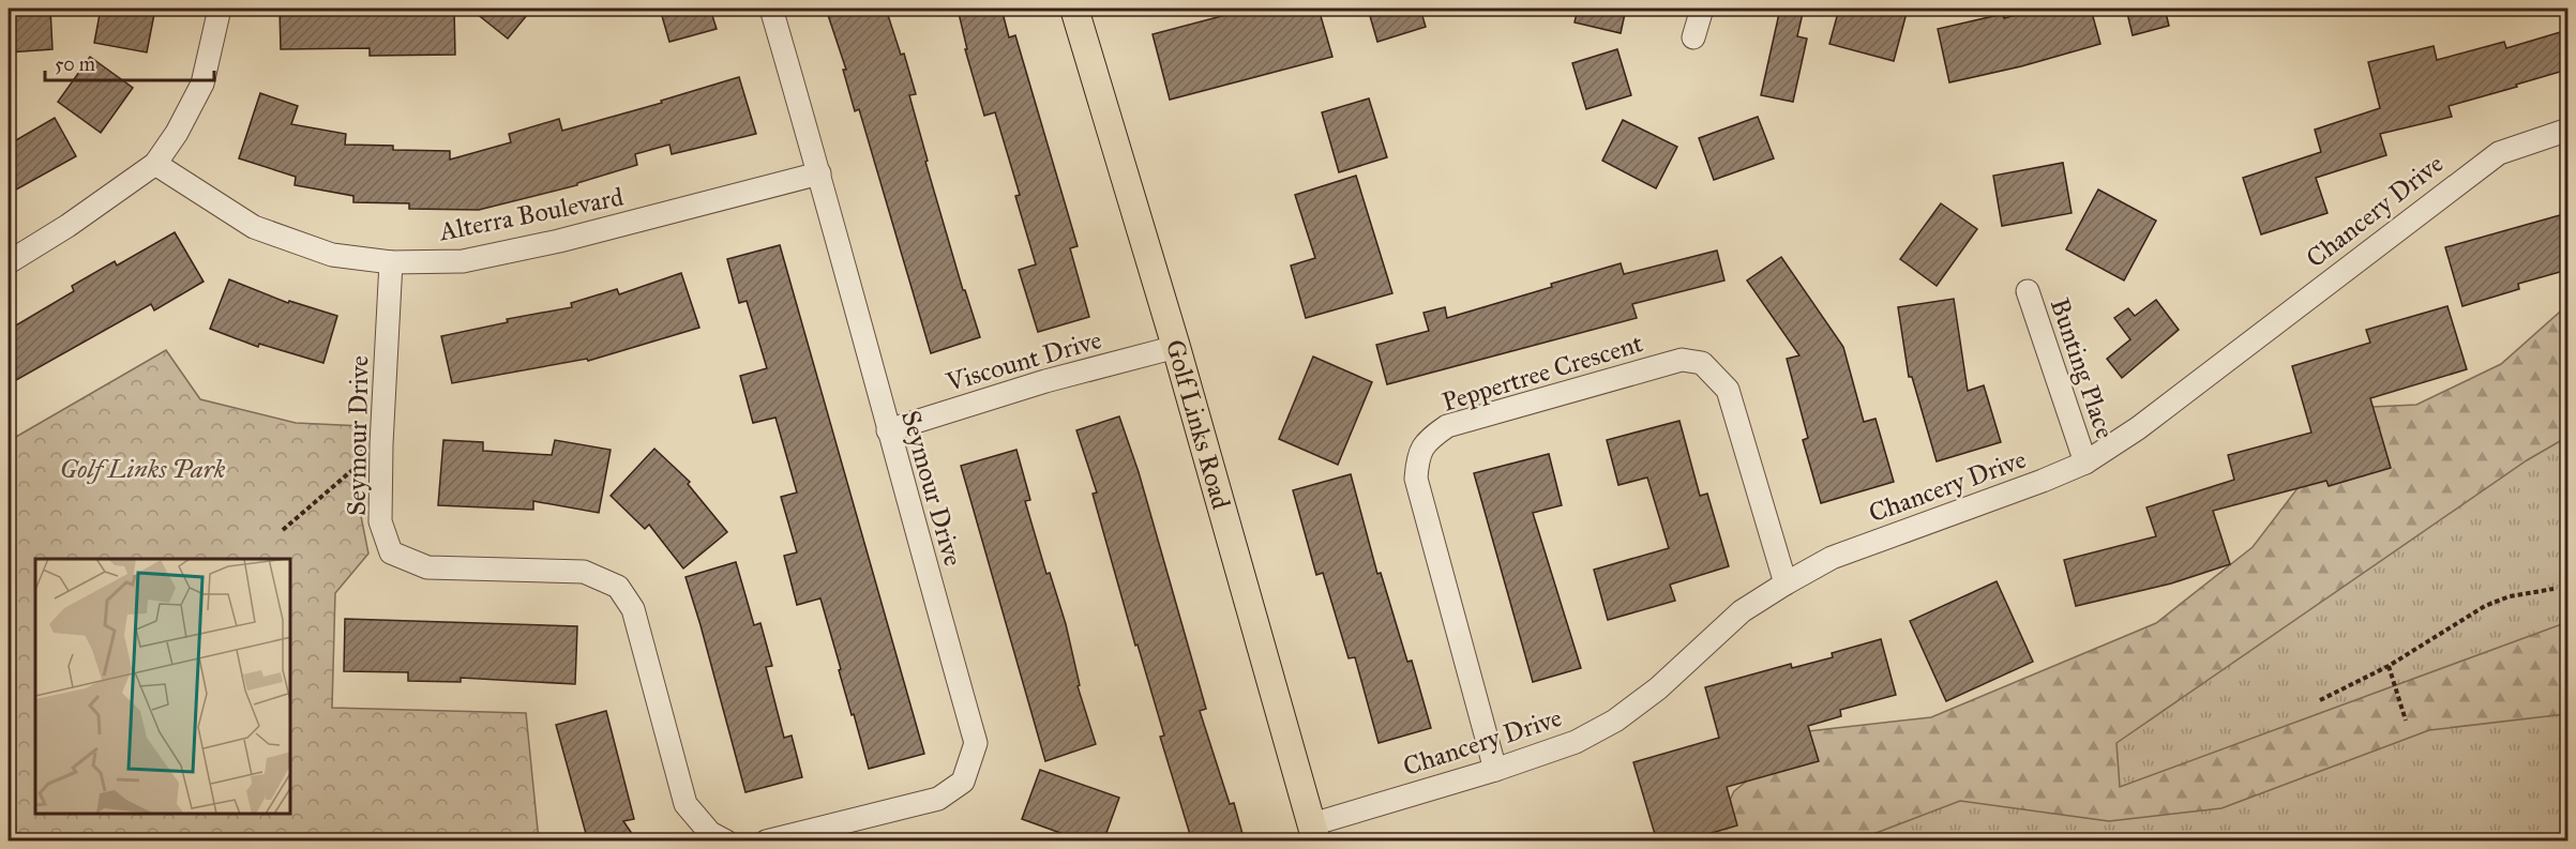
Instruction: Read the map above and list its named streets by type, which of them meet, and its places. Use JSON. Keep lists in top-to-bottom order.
{
  "streets": {
    "main road": ["Golf Links Road"],
    "street": [
      "Chancery Drive",
      "Alterra Boulevard",
      "Viscount Drive",
      "Bunting Place",
      "Peppertree Crescent",
      "Seymour Drive"
    ]
  },
  "crossings": [
    ["Chancery Drive", "Bunting Place"],
    ["Chancery Drive", "Peppertree Crescent"],
    ["Chancery Drive", "Golf Links Road"],
    ["Alterra Boulevard", "Seymour Drive"],
    ["Viscount Drive", "Golf Links Road"],
    ["Viscount Drive", "Seymour Drive"]
  ],
  "parks": ["Golf Links Park"],
  "scale_bar": "50 m"
}
